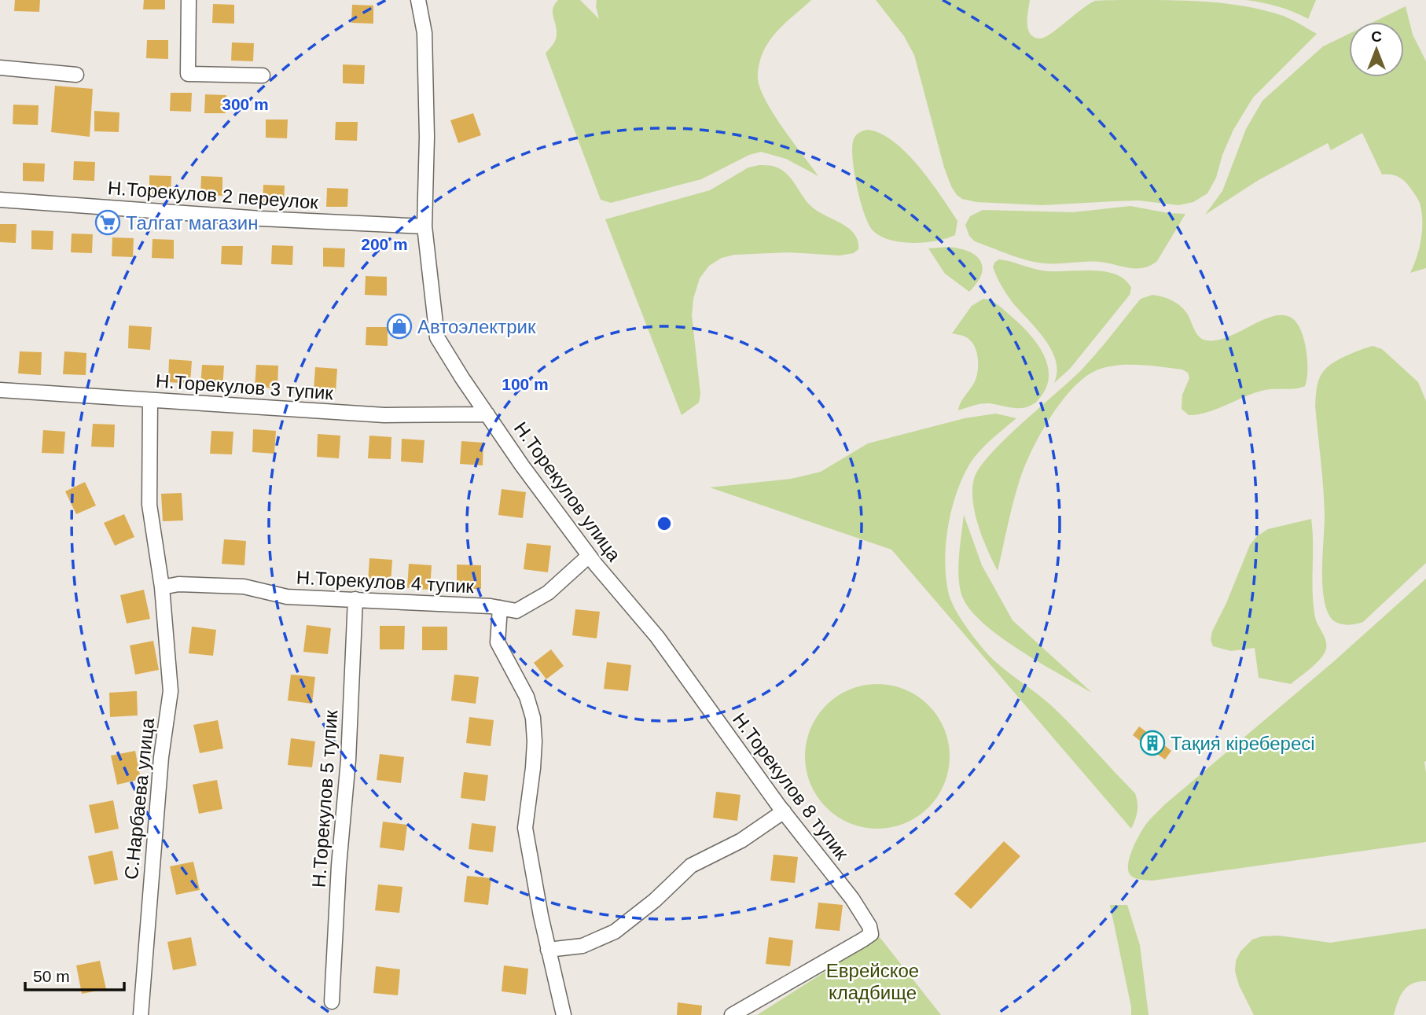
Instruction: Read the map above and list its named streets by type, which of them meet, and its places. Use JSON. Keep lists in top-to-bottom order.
{
  "streets": {
    "street": [
      "Н.Торекулов 2 переулок",
      "Н.Торекулов 3 тупик",
      "Н.Торекулов улица",
      "Н.Торекулов 4 тупик",
      "Н.Торекулов 8 тупик",
      "С.Нарбаева улица",
      "Н.Торекулов 5 тупик"
    ]
  },
  "crossings": [
    ["Н.Торекулов 2 переулок", "Н.Торекулов улица"],
    ["Н.Торекулов 3 тупик", "Н.Торекулов улица"],
    ["Н.Торекулов 3 тупик", "С.Нарбаева улица"],
    ["Н.Торекулов улица", "Н.Торекулов 4 тупик"],
    ["Н.Торекулов улица", "Н.Торекулов 8 тупик"],
    ["Н.Торекулов 4 тупик", "С.Нарбаева улица"],
    ["Н.Торекулов 4 тупик", "Н.Торекулов 5 тупик"]
  ],
  "parks": ["Еврейское кладбище"],
  "places": {
    "supermarket": ["Талгат магазин"],
    "shop": ["Автоэлектрик"],
    "building": ["Тақия кіребересі"]
  },
  "scale_bar": "50 m",
  "north": "top",
  "rings": ["300 m", "200 m", "100 m"]
}
